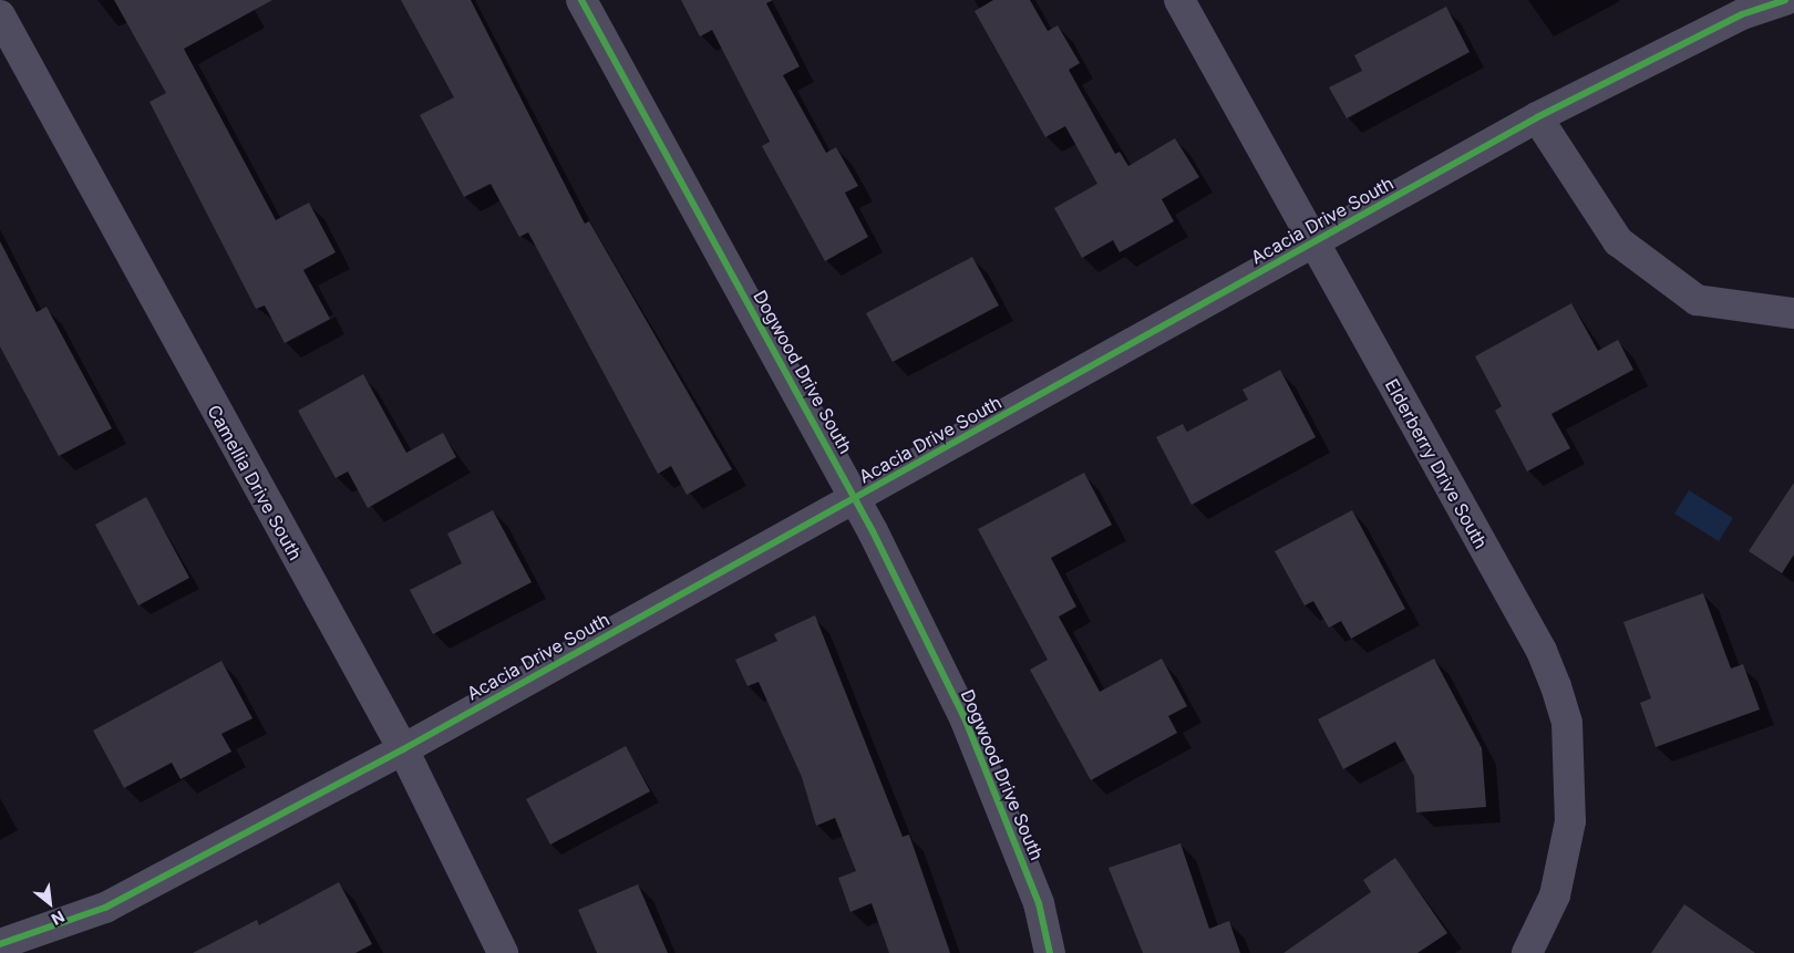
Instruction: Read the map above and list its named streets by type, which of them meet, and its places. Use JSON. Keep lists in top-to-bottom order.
{
  "streets": {
    "street": [
      "Acacia Drive South",
      "Dogwood Drive South",
      "Elderberry Drive South",
      "Camellia Drive South"
    ]
  },
  "crossings": [
    ["Acacia Drive South", "Dogwood Drive South"],
    ["Acacia Drive South", "Elderberry Drive South"],
    ["Acacia Drive South", "Camellia Drive South"]
  ],
  "north": "bottom right"
}
